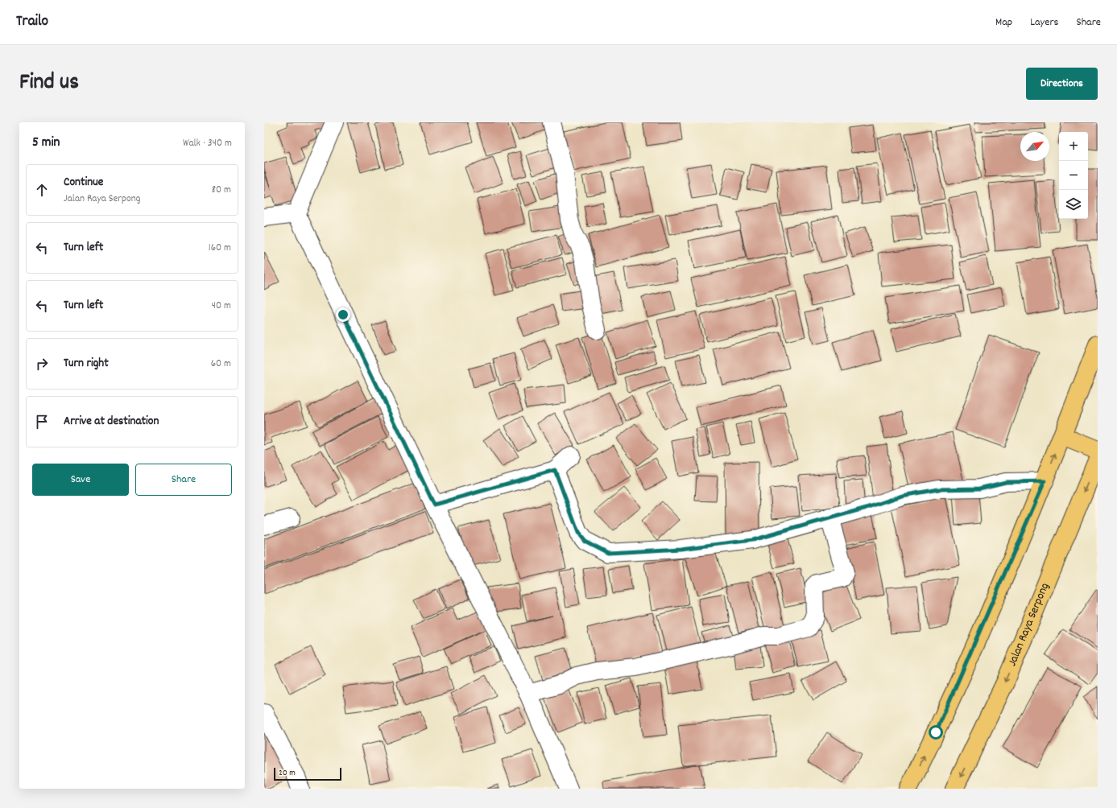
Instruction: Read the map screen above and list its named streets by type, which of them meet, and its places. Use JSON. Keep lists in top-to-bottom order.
{
  "streets": {
    "main road": ["Jalan Raya Serpong"]
  },
  "scale_bar": "20 m",
  "north": "top right",
  "page": {
    "header": "Trailo",
    "nav": ["Map", "Layers", "Share"],
    "title": "Find us",
    "buttons": [
      "Directions",
      ["Save", "Share"]
    ],
    "heading": ["5 min", "Walk · 340 m"],
    "map_buttons": ["+", "−"],
    "list": [
      ["Continue", "Jalan Raya Serpong", "80 m"],
      ["Turn left", "160 m"],
      ["Turn left", "40 m"],
      ["Turn right", "60 m"],
      "Arrive at destination"
    ],
    "scale": "20 m"
  }
}
